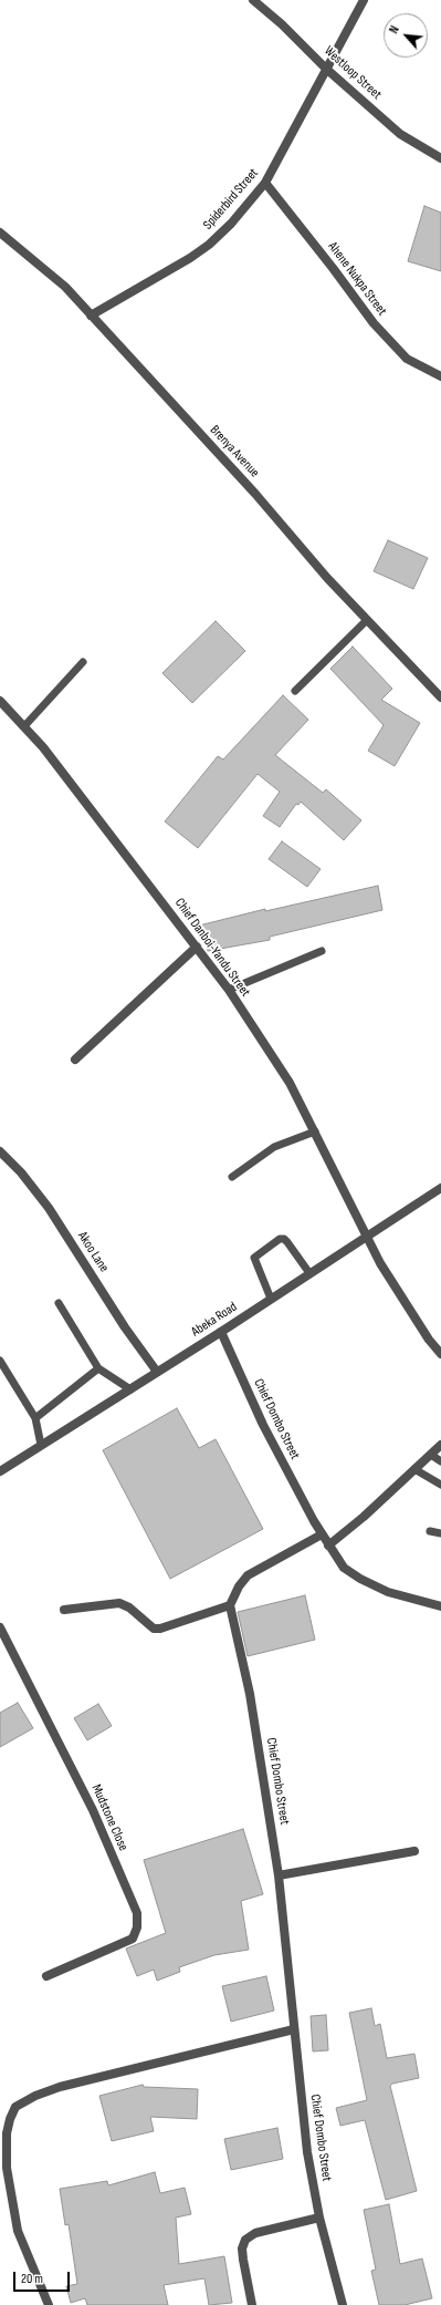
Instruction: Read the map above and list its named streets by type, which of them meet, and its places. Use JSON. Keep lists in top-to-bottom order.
{
  "streets": {
    "street": [
      "Westloop Street",
      "Spiderbird Street",
      "Ahene Nukpa Street",
      "Brenya Avenue",
      "Chief Danboi-Yandu Street",
      "Akoo Lane",
      "Abeka Road",
      "Chief Dombo Street",
      "Mudstone Close"
    ]
  },
  "crossings": [
    ["Westloop Street", "Spiderbird Street"],
    ["Spiderbird Street", "Ahene Nukpa Street"],
    ["Spiderbird Street", "Brenya Avenue"],
    ["Chief Danboi-Yandu Street", "Abeka Road"],
    ["Akoo Lane", "Abeka Road"],
    ["Abeka Road", "Chief Dombo Street"]
  ],
  "scale_bar": "20 m",
  "north": "top left"
}
